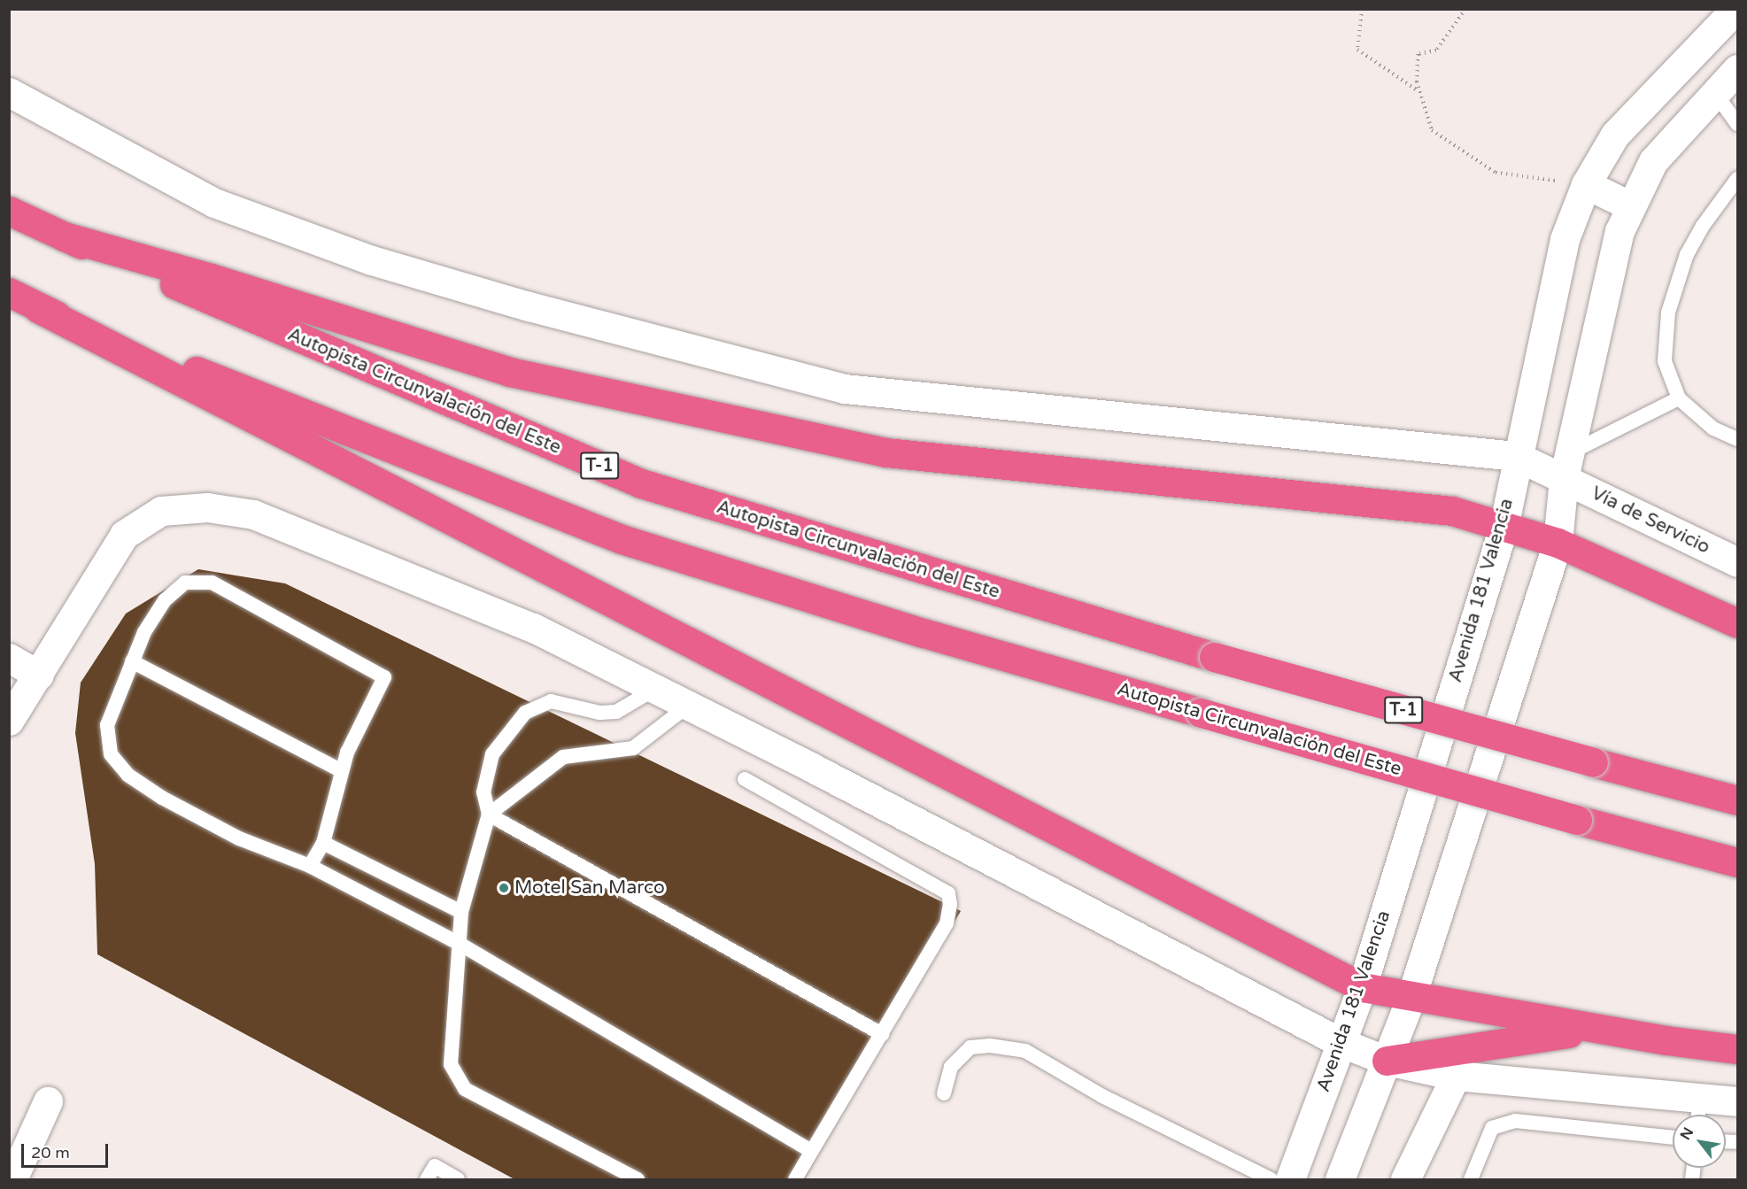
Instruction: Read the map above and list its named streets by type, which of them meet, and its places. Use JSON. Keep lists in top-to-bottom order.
{
  "streets": {
    "highway": ["Autopista Circunvalación del Este", "T-1"],
    "street": ["Vía de Servicio", "Avenida 181 Valencia"]
  },
  "crossings": [
    ["Vía de Servicio", "Avenida 181 Valencia"]
  ],
  "places": ["Motel San Marco"],
  "scale_bar": "20 m",
  "north": "top left"
}
